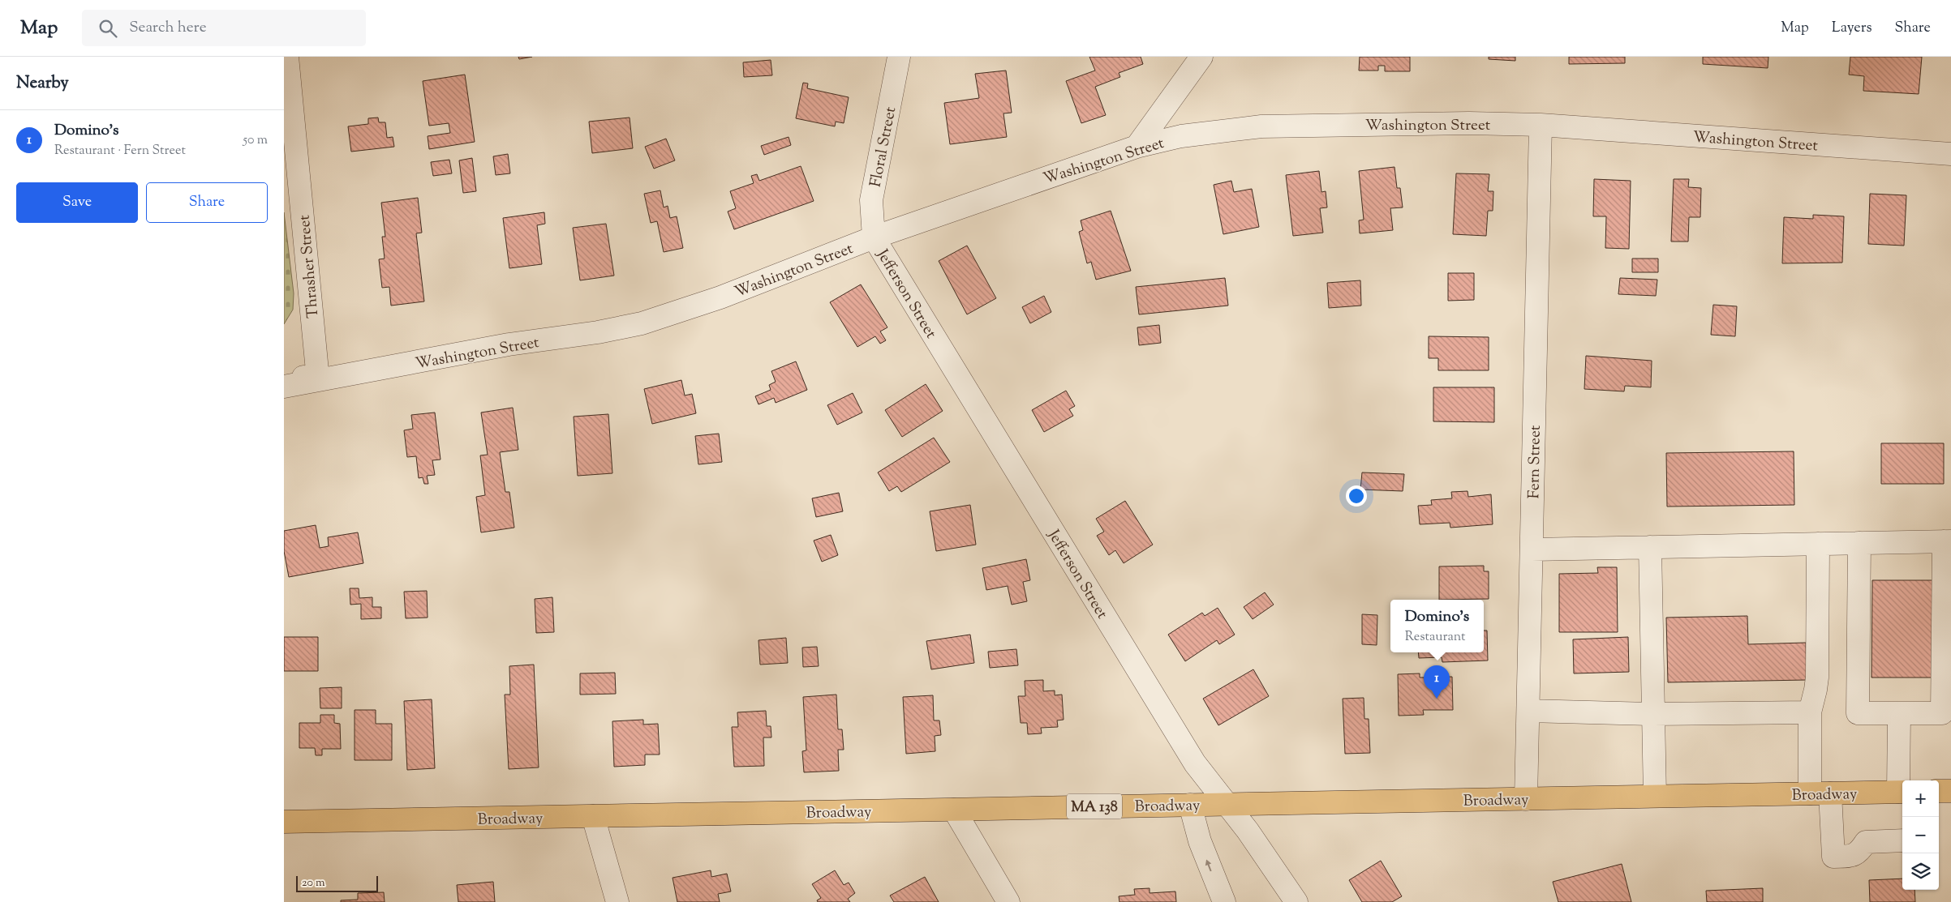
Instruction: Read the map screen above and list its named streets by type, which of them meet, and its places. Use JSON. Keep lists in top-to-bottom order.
{
  "streets": {
    "main road": ["Broadway", "MA 138"],
    "street": [
      "Washington Street",
      "Floral Street",
      "Thrasher Street",
      "Jefferson Street",
      "Fern Street"
    ]
  },
  "crossings": [
    ["Washington Street", "Floral Street"],
    ["Washington Street", "Thrasher Street"],
    ["Washington Street", "Jefferson Street"],
    ["Washington Street", "Fern Street"],
    ["Floral Street", "Jefferson Street"],
    ["Jefferson Street", "Broadway"],
    ["Fern Street", "Broadway"]
  ],
  "scale_bar": "20 m",
  "page": {
    "header": "Map",
    "search": "Search here",
    "nav": ["Map", "Layers", "Share"],
    "heading": "Nearby",
    "list": [
      {
        "mark": "1",
        "name": "Domino's",
        "note": "Restaurant · Fern Street",
        "value": "50 m"
      }
    ],
    "buttons": ["Save", "Share"],
    "popup": ["Domino's", "Restaurant"],
    "pins": "1",
    "map_buttons": ["+", "−"],
    "scale": "20 m"
  }
}
